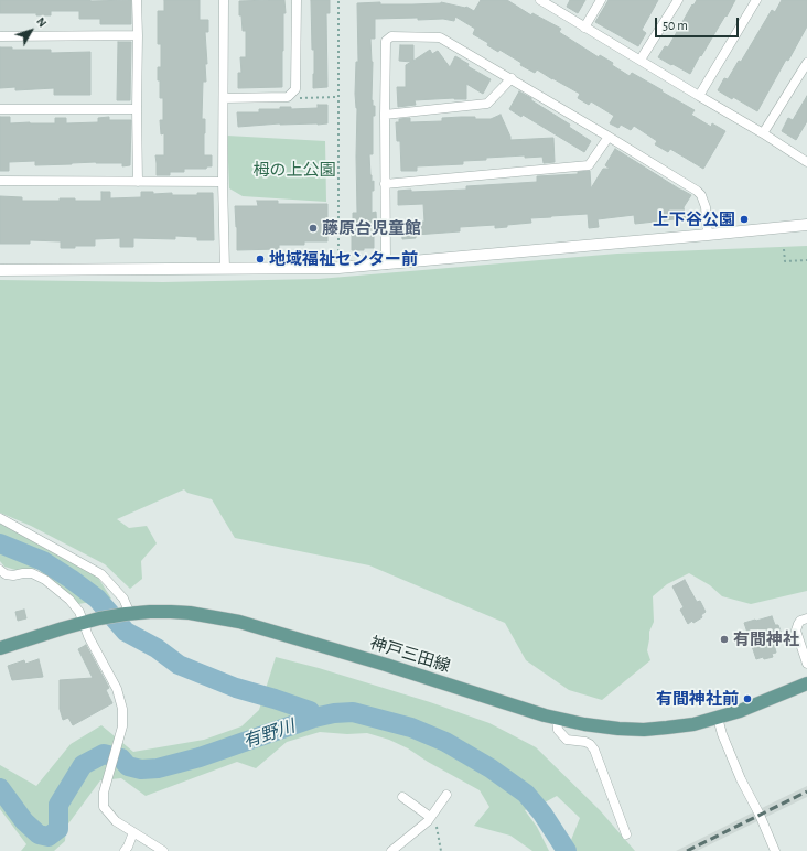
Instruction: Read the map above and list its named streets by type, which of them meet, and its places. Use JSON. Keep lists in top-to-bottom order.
{
  "streets": {
    "main road": ["神戸三田線"]
  },
  "water": ["有野川"],
  "parks": ["栂の上公園"],
  "places": [
    "上下谷公園",
    "藤原台児童館",
    "地域福祉センター前",
    "有間神社",
    "有間神社前"
  ],
  "scale_bar": "50 m",
  "north": "top right"
}
